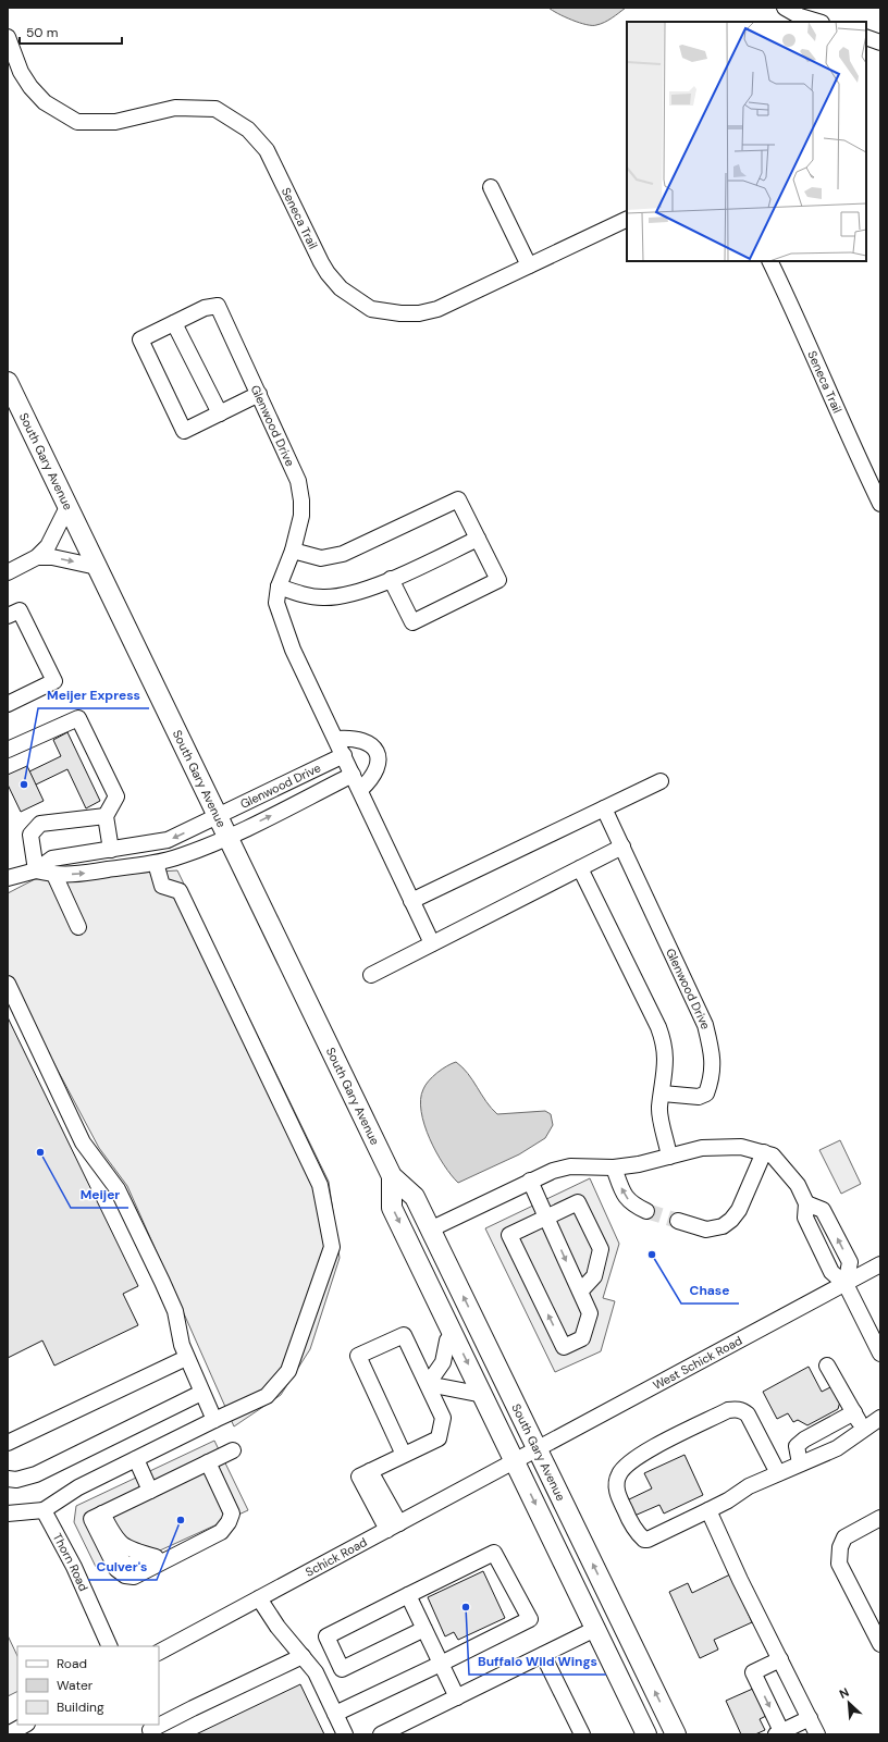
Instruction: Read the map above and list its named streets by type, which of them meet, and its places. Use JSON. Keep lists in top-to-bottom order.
{
  "streets": {
    "main road": ["South Gary Avenue"],
    "street": [
      "Seneca Trail",
      "Glenwood Drive",
      "West Schick Road",
      "Schick Road",
      "Thorn Road"
    ]
  },
  "crossings": [
    ["Glenwood Drive", "South Gary Avenue"],
    ["South Gary Avenue", "West Schick Road"],
    ["South Gary Avenue", "Schick Road"],
    ["West Schick Road", "Schick Road"]
  ],
  "places": [
    "Meijer Express",
    "Meijer",
    "Chase",
    "Culver's",
    "Buffalo Wild Wings"
  ],
  "legend": ["Road", "Water", "Building"],
  "scale_bar": "50 m",
  "north": "top left"
}
